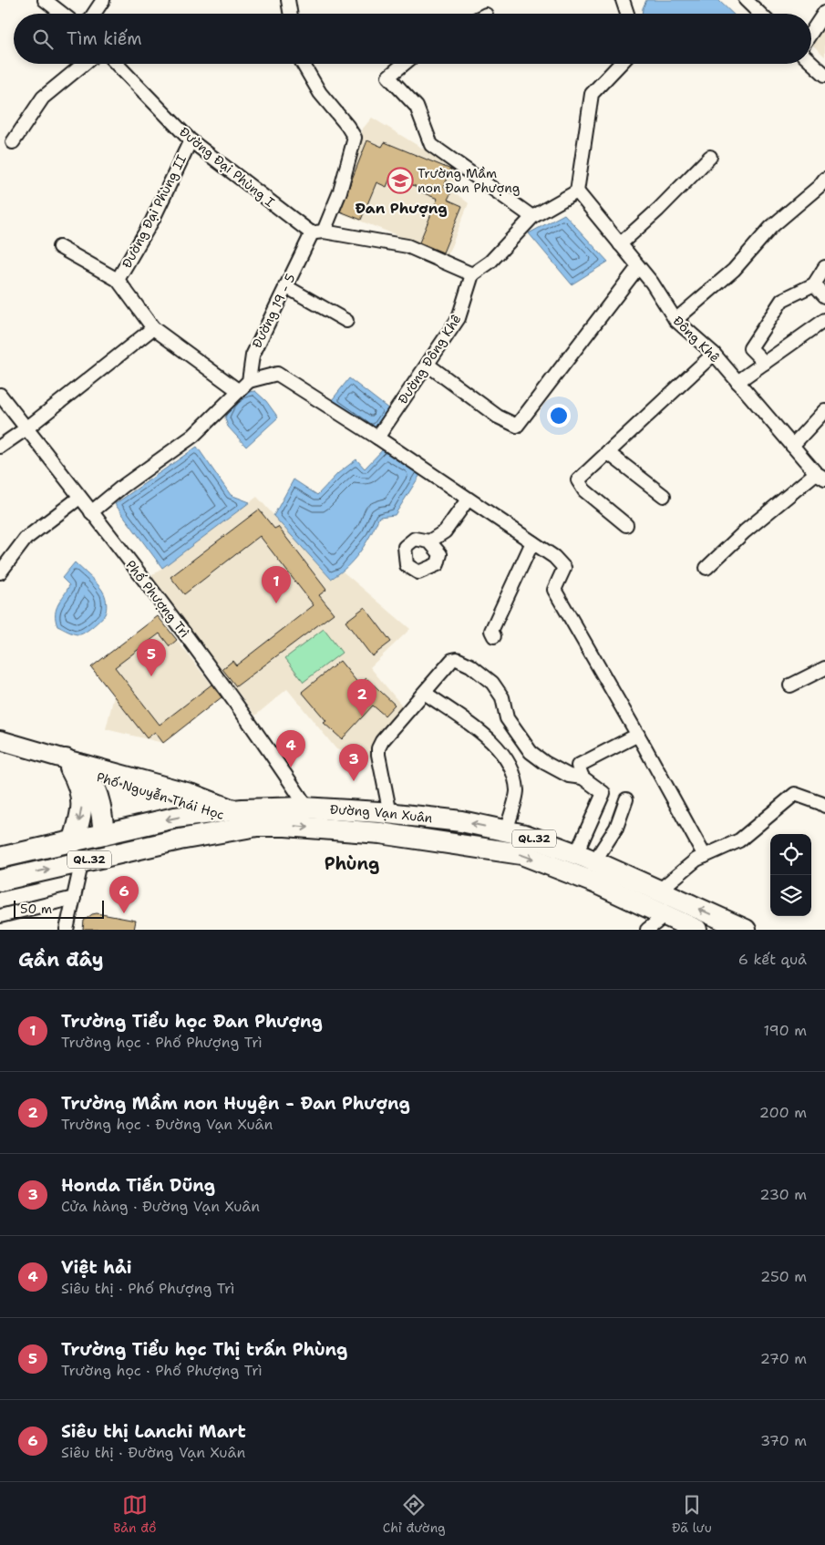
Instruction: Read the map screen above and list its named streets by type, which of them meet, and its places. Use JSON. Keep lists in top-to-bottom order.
{
  "streets": {
    "highway": ["Đường Vạn Xuân", "QL.32"],
    "main road": ["Phố Nguyễn Thái Học"],
    "street": [
      "Đường Đại Phùng I",
      "Đường Đại Phùng II",
      "Đường 19 - 5",
      "Đông Khê",
      "Đường Đông Khê",
      "Phố Phượng Trì"
    ]
  },
  "crossings": [
    ["Đường Đại Phùng I", "Đường Đại Phùng II"],
    ["Đường Đại Phùng I", "Đường 19 - 5"],
    ["Phố Phượng Trì", "Đường Vạn Xuân"],
    ["Phố Nguyễn Thái Học", "Đường Vạn Xuân"],
    ["Phố Nguyễn Thái Học", "QL.32"],
    ["Đường Vạn Xuân", "QL.32"]
  ],
  "districts": ["Đan Phượng", "Phùng"],
  "places": {
    "school or university": ["Trường Mầm non Đan Phượng"]
  },
  "scale_bar": "50 m",
  "page": {
    "search": "Tìm kiếm",
    "pins": [
      "1",
      "5",
      "2",
      "4",
      "3",
      "6"
    ],
    "scale": "50 m",
    "heading": ["Gần đây", "6 kết quả"],
    "list": [
      {
        "mark": "1",
        "name": "Trường Tiểu học Đan Phượng",
        "note": "Trường học · Phố Phượng Trì",
        "value": "190 m"
      },
      {
        "mark": "2",
        "name": "Trường Mầm non Huyện - Đan Phượng",
        "note": "Trường học · Đường Vạn Xuân",
        "value": "200 m"
      },
      {
        "mark": "3",
        "name": "Honda Tiến Dũng",
        "note": "Cửa hàng · Đường Vạn Xuân",
        "value": "230 m"
      },
      {
        "mark": "4",
        "name": "Việt hải",
        "note": "Siêu thị · Phố Phượng Trì",
        "value": "250 m"
      },
      {
        "mark": "5",
        "name": "Trường Tiểu học Thị trấn Phùng",
        "note": "Trường học · Phố Phượng Trì",
        "value": "270 m"
      },
      {
        "mark": "6",
        "name": "Siêu thị Lanchi Mart",
        "note": "Siêu thị · Đường Vạn Xuân",
        "value": "370 m"
      }
    ],
    "nav": ["Bản đồ", "Chỉ đường", "Đã lưu"]
  }
}
